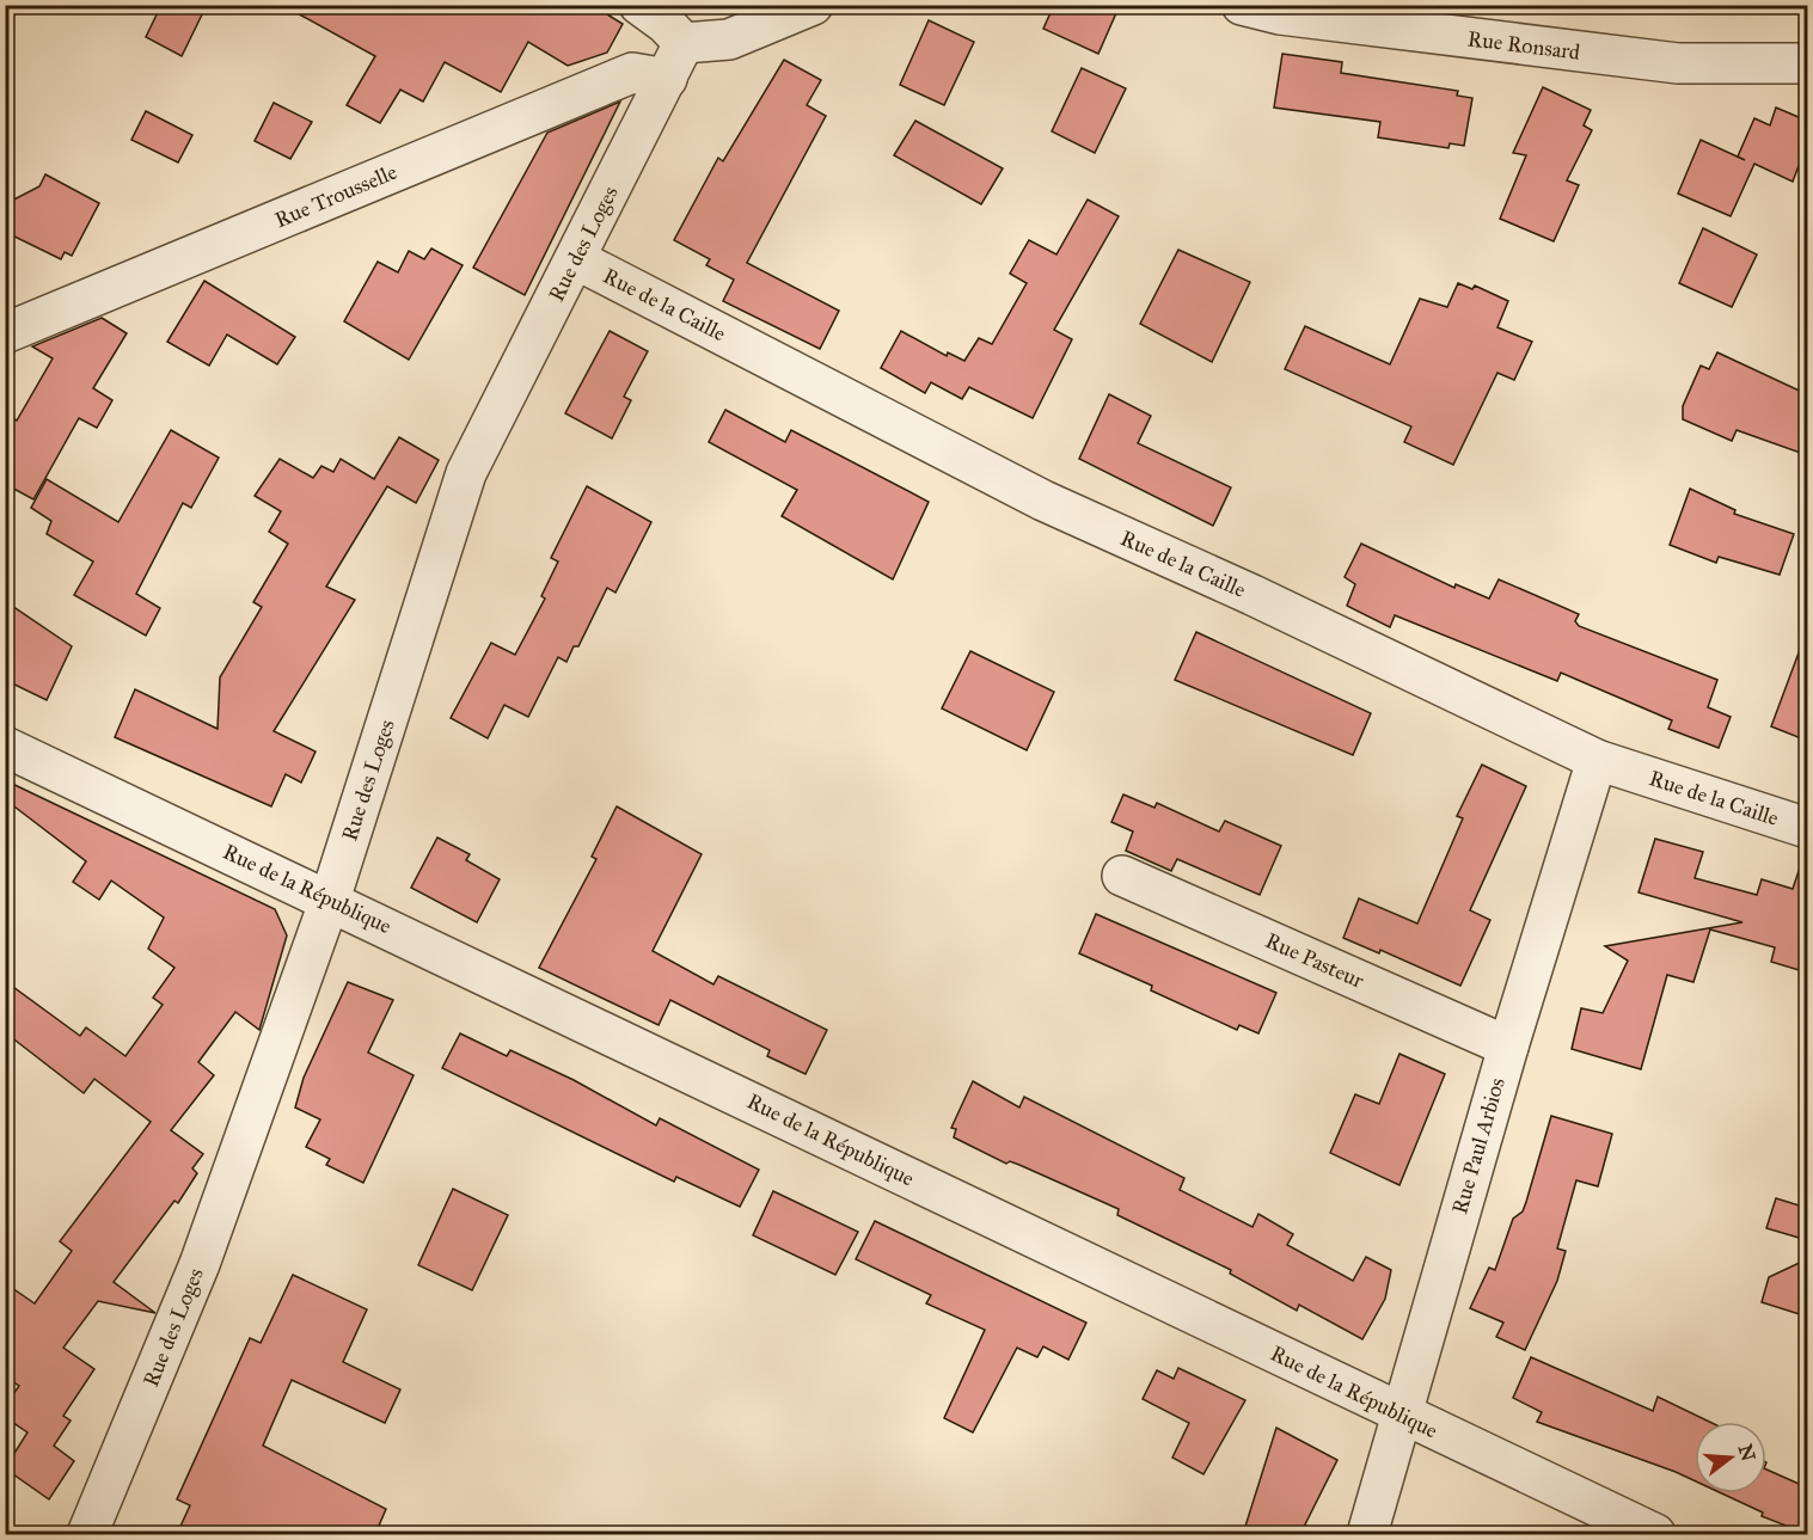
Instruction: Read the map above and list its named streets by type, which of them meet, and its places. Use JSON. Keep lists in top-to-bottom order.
{
  "streets": {
    "street": [
      "Rue Ronsard",
      "Rue Trousselle",
      "Rue des Loges",
      "Rue de la Caille",
      "Rue de la République",
      "Rue Pasteur",
      "Rue Paul Arbios"
    ]
  },
  "crossings": [
    ["Rue Trousselle", "Rue des Loges"],
    ["Rue des Loges", "Rue de la Caille"],
    ["Rue des Loges", "Rue de la République"],
    ["Rue de la Caille", "Rue Paul Arbios"],
    ["Rue de la République", "Rue Paul Arbios"],
    ["Rue Pasteur", "Rue Paul Arbios"]
  ],
  "north": "right"
}
